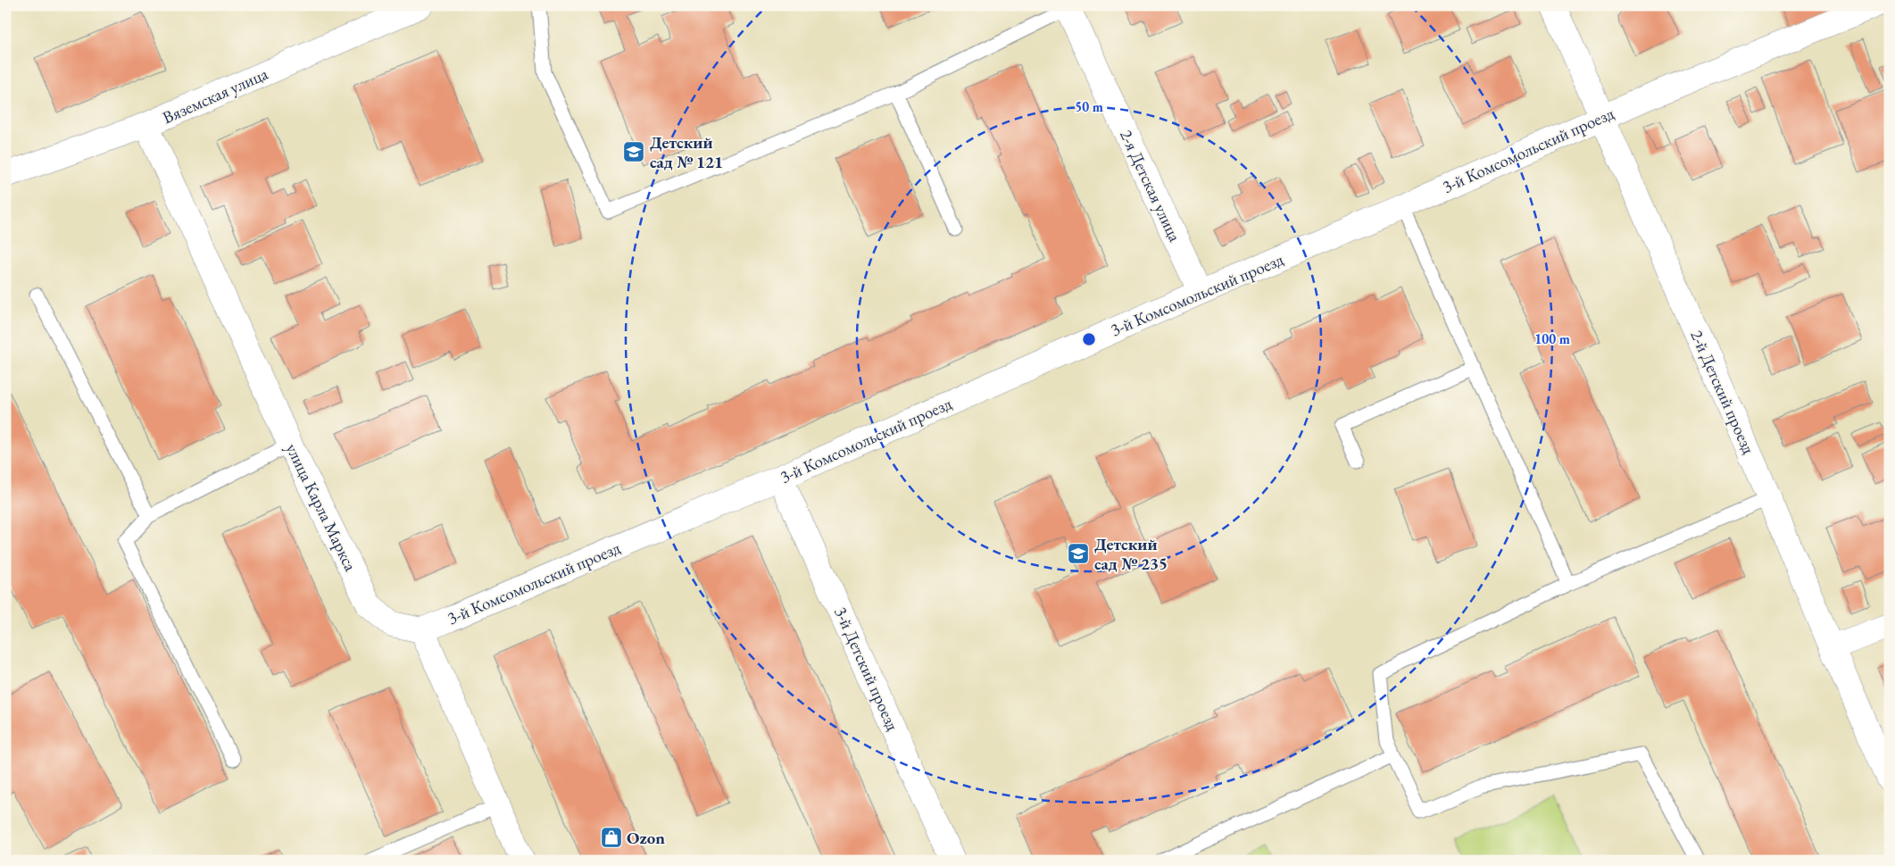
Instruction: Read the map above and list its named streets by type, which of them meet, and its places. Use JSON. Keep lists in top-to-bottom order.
{
  "streets": {
    "street": [
      "Вяземская улица",
      "3-й Комсомольский проезд",
      "2-я Детская улица",
      "2-й Детский проезд",
      "улица Карла Маркса",
      "3-й Детский проезд"
    ]
  },
  "crossings": [
    ["Вяземская улица", "улица Карла Маркса"],
    ["3-й Комсомольский проезд", "2-я Детская улица"],
    ["3-й Комсомольский проезд", "2-й Детский проезд"],
    ["3-й Комсомольский проезд", "улица Карла Маркса"],
    ["3-й Комсомольский проезд", "3-й Детский проезд"]
  ],
  "places": {
    "school or university": ["Детский сад № 121", "Детский сад № 235"],
    "shop": ["Ozon"]
  },
  "rings": ["50 m", "100 m"]
}
